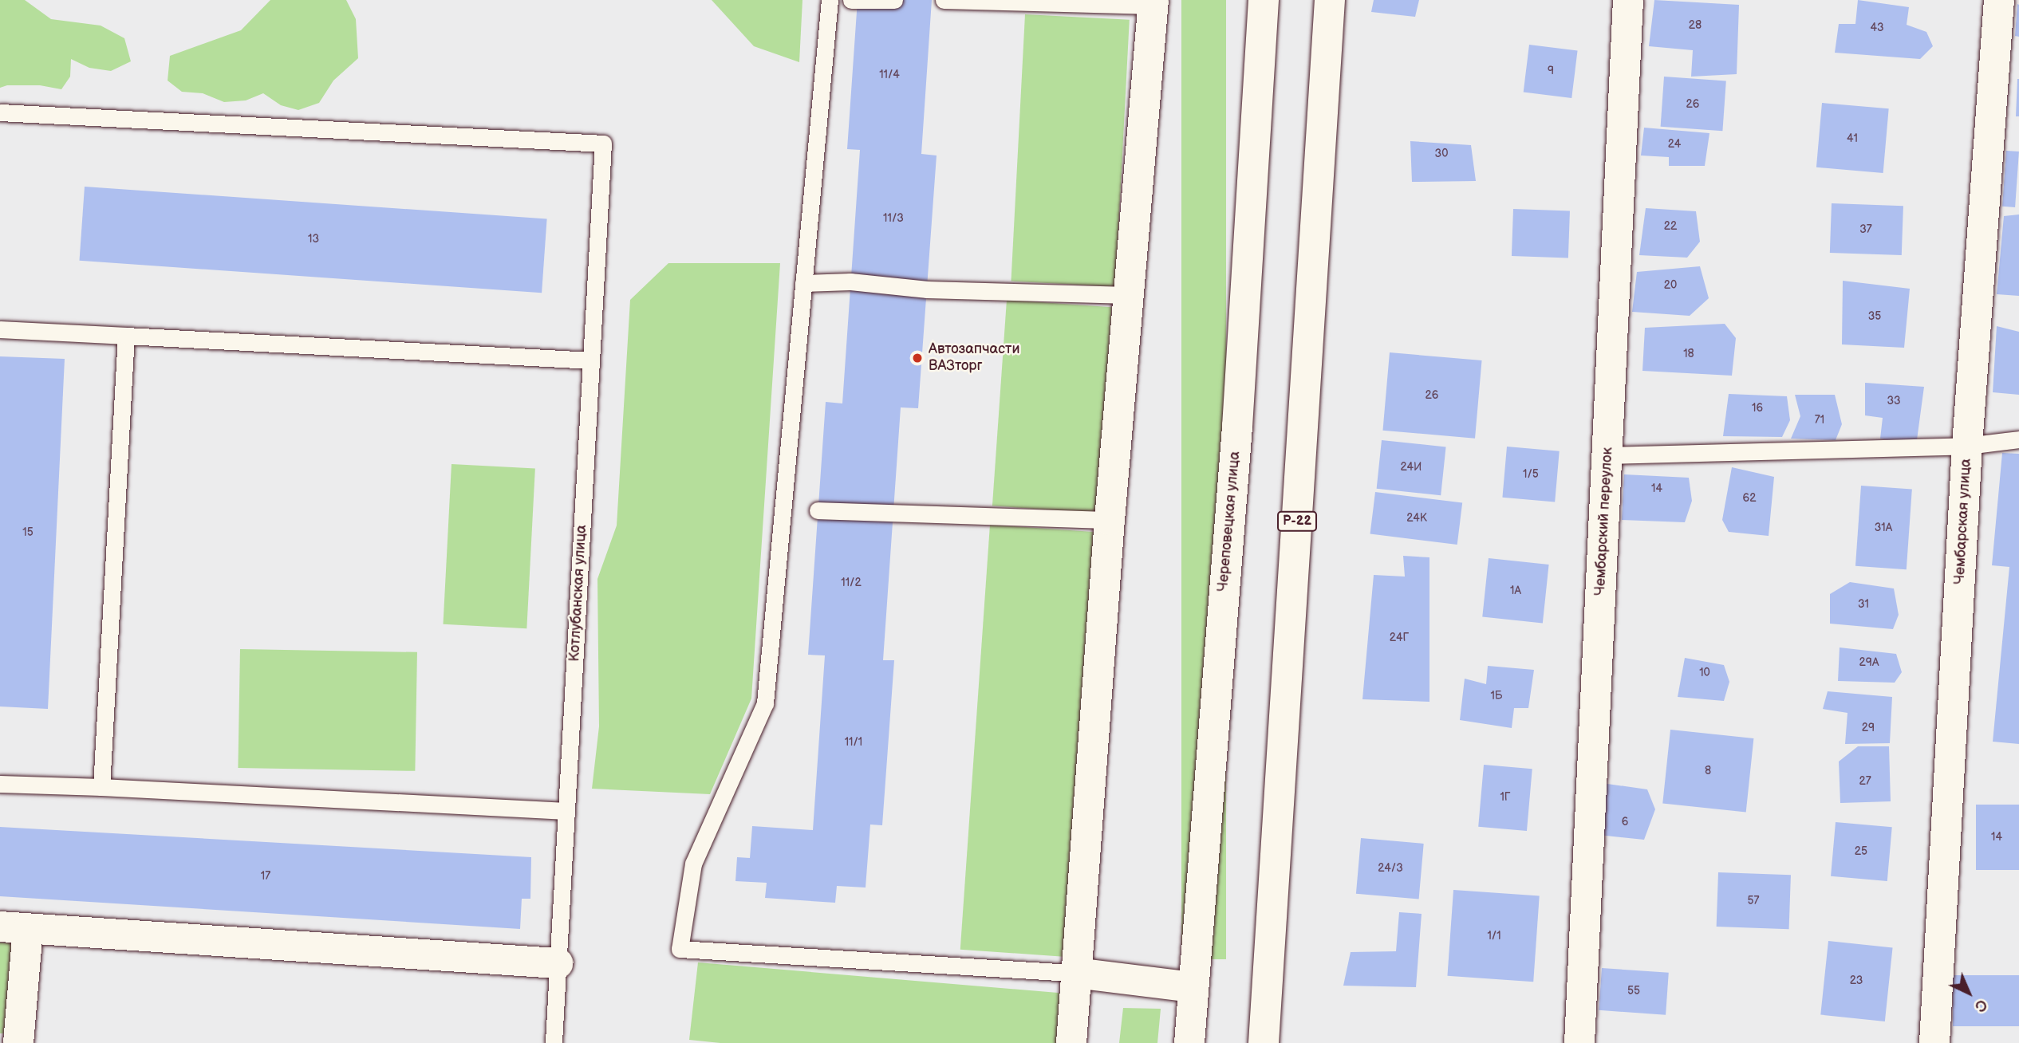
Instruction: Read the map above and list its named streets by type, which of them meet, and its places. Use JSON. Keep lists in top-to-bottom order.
{
  "streets": {
    "main road": [
      "Череповецкая улица",
      "Р-22",
      "Чембарский переулок",
      "Чембарская улица"
    ],
    "lane": ["Котлубанская улица"]
  },
  "places": ["Автозапчасти ВАЗторг"],
  "house_numbers": [
    "28",
    "43",
    "9",
    "11/4",
    "26",
    "41",
    "24",
    "30",
    "11/3",
    "22",
    "37",
    "13",
    "20",
    "35",
    "18",
    "26",
    "33",
    "16",
    "71",
    "24И",
    "1/5",
    "14",
    "62",
    "24К",
    "31А",
    "15",
    "11/2",
    "1А",
    "31",
    "24Г",
    "29А",
    "10",
    "1Б",
    "29",
    "11/1",
    "8",
    "27",
    "1Г",
    "6",
    "14",
    "25",
    "24/3",
    "17",
    "57",
    "1/1",
    "23",
    "55"
  ],
  "north": "bottom right"
}
